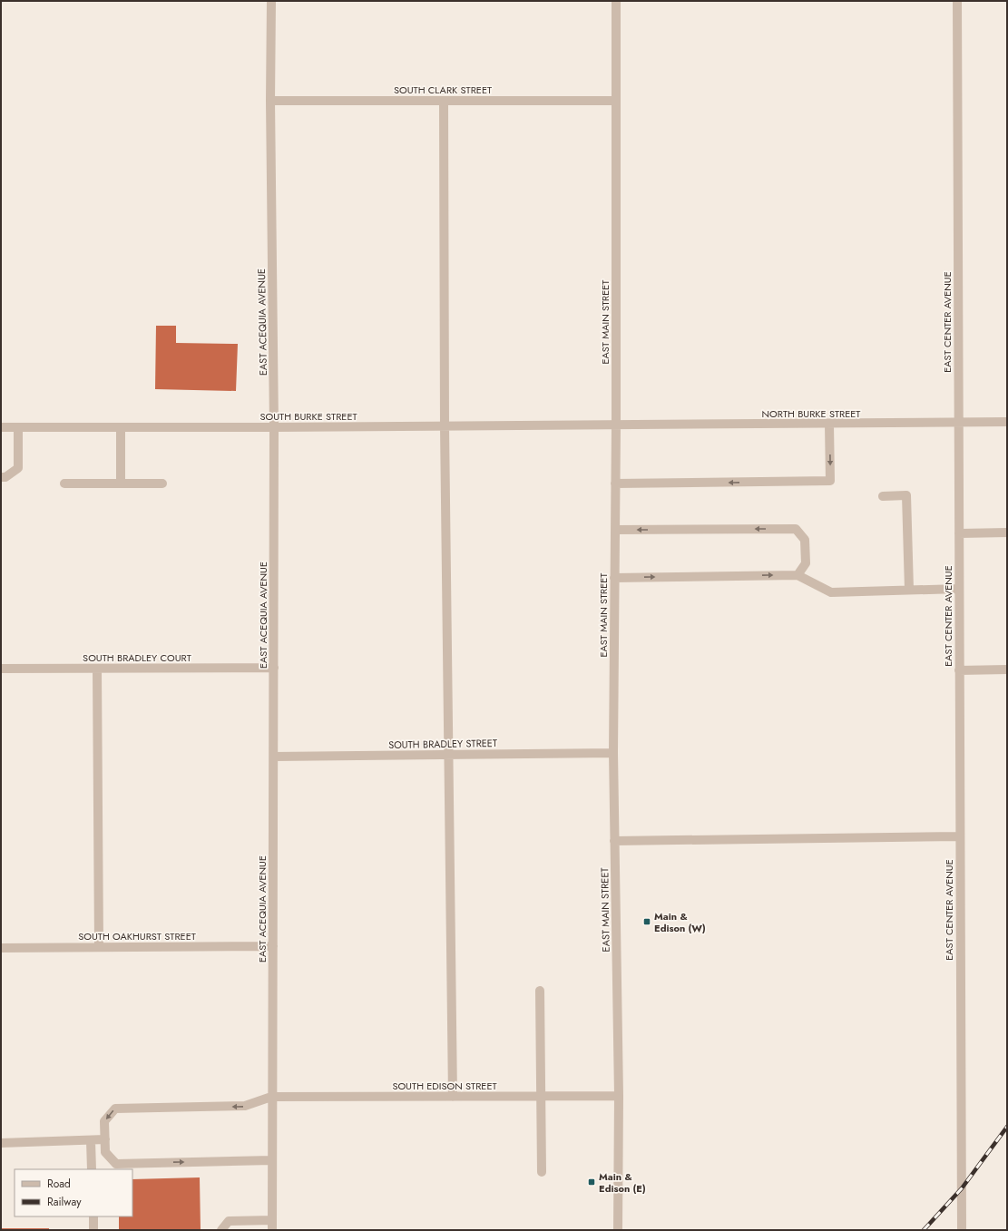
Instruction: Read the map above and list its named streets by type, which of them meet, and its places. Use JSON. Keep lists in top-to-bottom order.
{
  "streets": {
    "street": [
      "SOUTH CLARK STREET",
      "EAST ACEQUIA AVENUE",
      "EAST MAIN STREET",
      "EAST CENTER AVENUE",
      "NORTH BURKE STREET",
      "SOUTH BURKE STREET",
      "SOUTH BRADLEY COURT",
      "SOUTH BRADLEY STREET",
      "SOUTH OAKHURST STREET",
      "SOUTH EDISON STREET"
    ]
  },
  "crossings": [
    ["SOUTH CLARK STREET", "EAST ACEQUIA AVENUE"],
    ["SOUTH CLARK STREET", "EAST MAIN STREET"],
    ["EAST ACEQUIA AVENUE", "SOUTH BURKE STREET"],
    ["EAST ACEQUIA AVENUE", "SOUTH BRADLEY COURT"],
    ["EAST ACEQUIA AVENUE", "SOUTH BRADLEY STREET"],
    ["EAST ACEQUIA AVENUE", "SOUTH OAKHURST STREET"],
    ["EAST ACEQUIA AVENUE", "SOUTH EDISON STREET"],
    ["EAST MAIN STREET", "NORTH BURKE STREET"],
    ["EAST MAIN STREET", "SOUTH BURKE STREET"],
    ["EAST MAIN STREET", "SOUTH BRADLEY STREET"],
    ["EAST MAIN STREET", "SOUTH EDISON STREET"],
    ["EAST CENTER AVENUE", "NORTH BURKE STREET"],
    ["NORTH BURKE STREET", "SOUTH BURKE STREET"]
  ],
  "places": {
    "transit": ["Main & Edison (W)", "Main & Edison (E)"]
  },
  "legend": ["Road", "Railway"]
}
